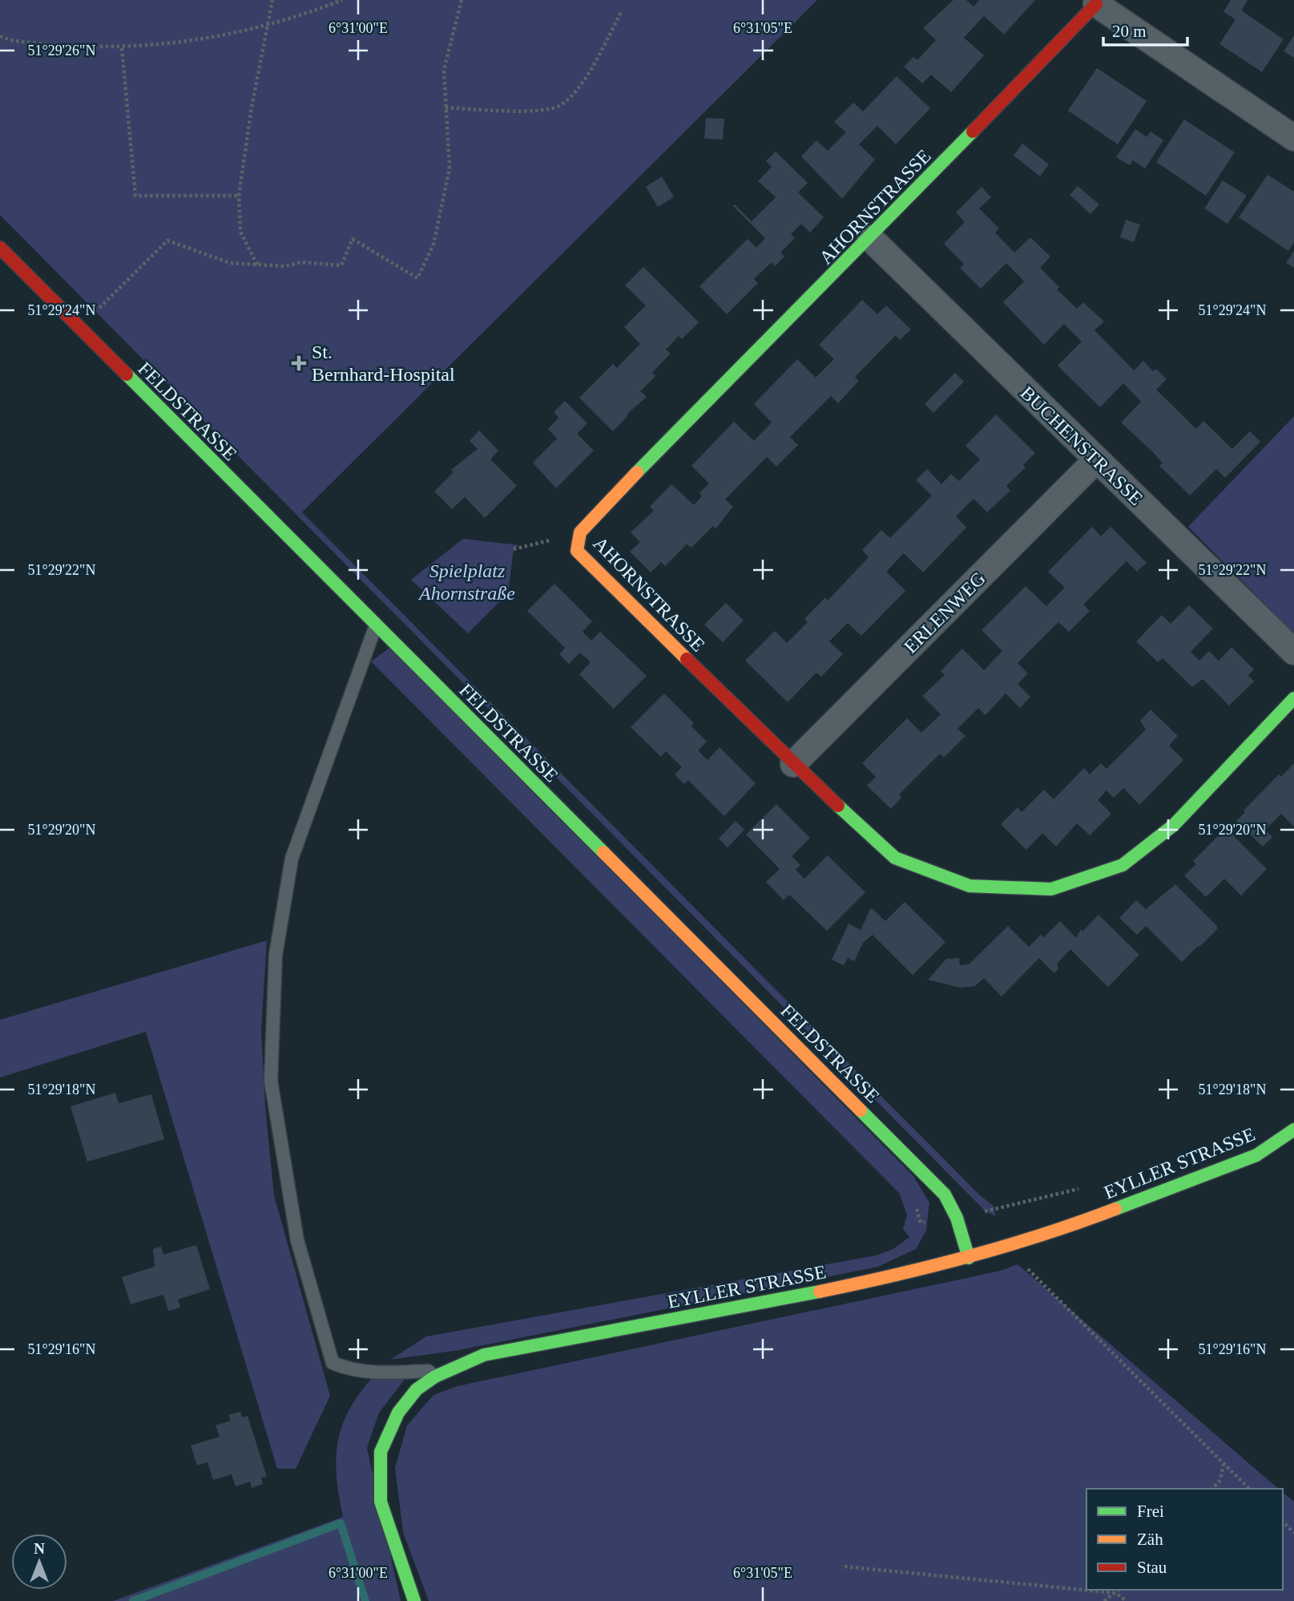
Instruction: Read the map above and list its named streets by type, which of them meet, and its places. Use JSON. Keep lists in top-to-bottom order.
{
  "streets": {
    "street": [
      "AHORNSTRASSE",
      "FELDSTRASSE",
      "BUCHENSTRASSE",
      "ERLENWEG",
      "EYLLER STRASSE"
    ]
  },
  "crossings": [
    ["AHORNSTRASSE", "BUCHENSTRASSE"],
    ["AHORNSTRASSE", "ERLENWEG"],
    ["FELDSTRASSE", "EYLLER STRASSE"],
    ["BUCHENSTRASSE", "ERLENWEG"]
  ],
  "parks": ["Spielplatz Ahornstraße"],
  "places": {
    "health": ["St. Bernhard-Hospital"]
  },
  "legend": ["Frei", "Zäh", "Stau"],
  "scale_bar": "20 m",
  "north": "top",
  "coordinates": [
    "6°31'00\"E",
    "6°31'05\"E",
    "51°29'26\"N",
    "51°29'24\"N",
    "51°29'22\"N",
    "51°29'20\"N",
    "51°29'18\"N",
    "51°29'16\"N"
  ]
}
